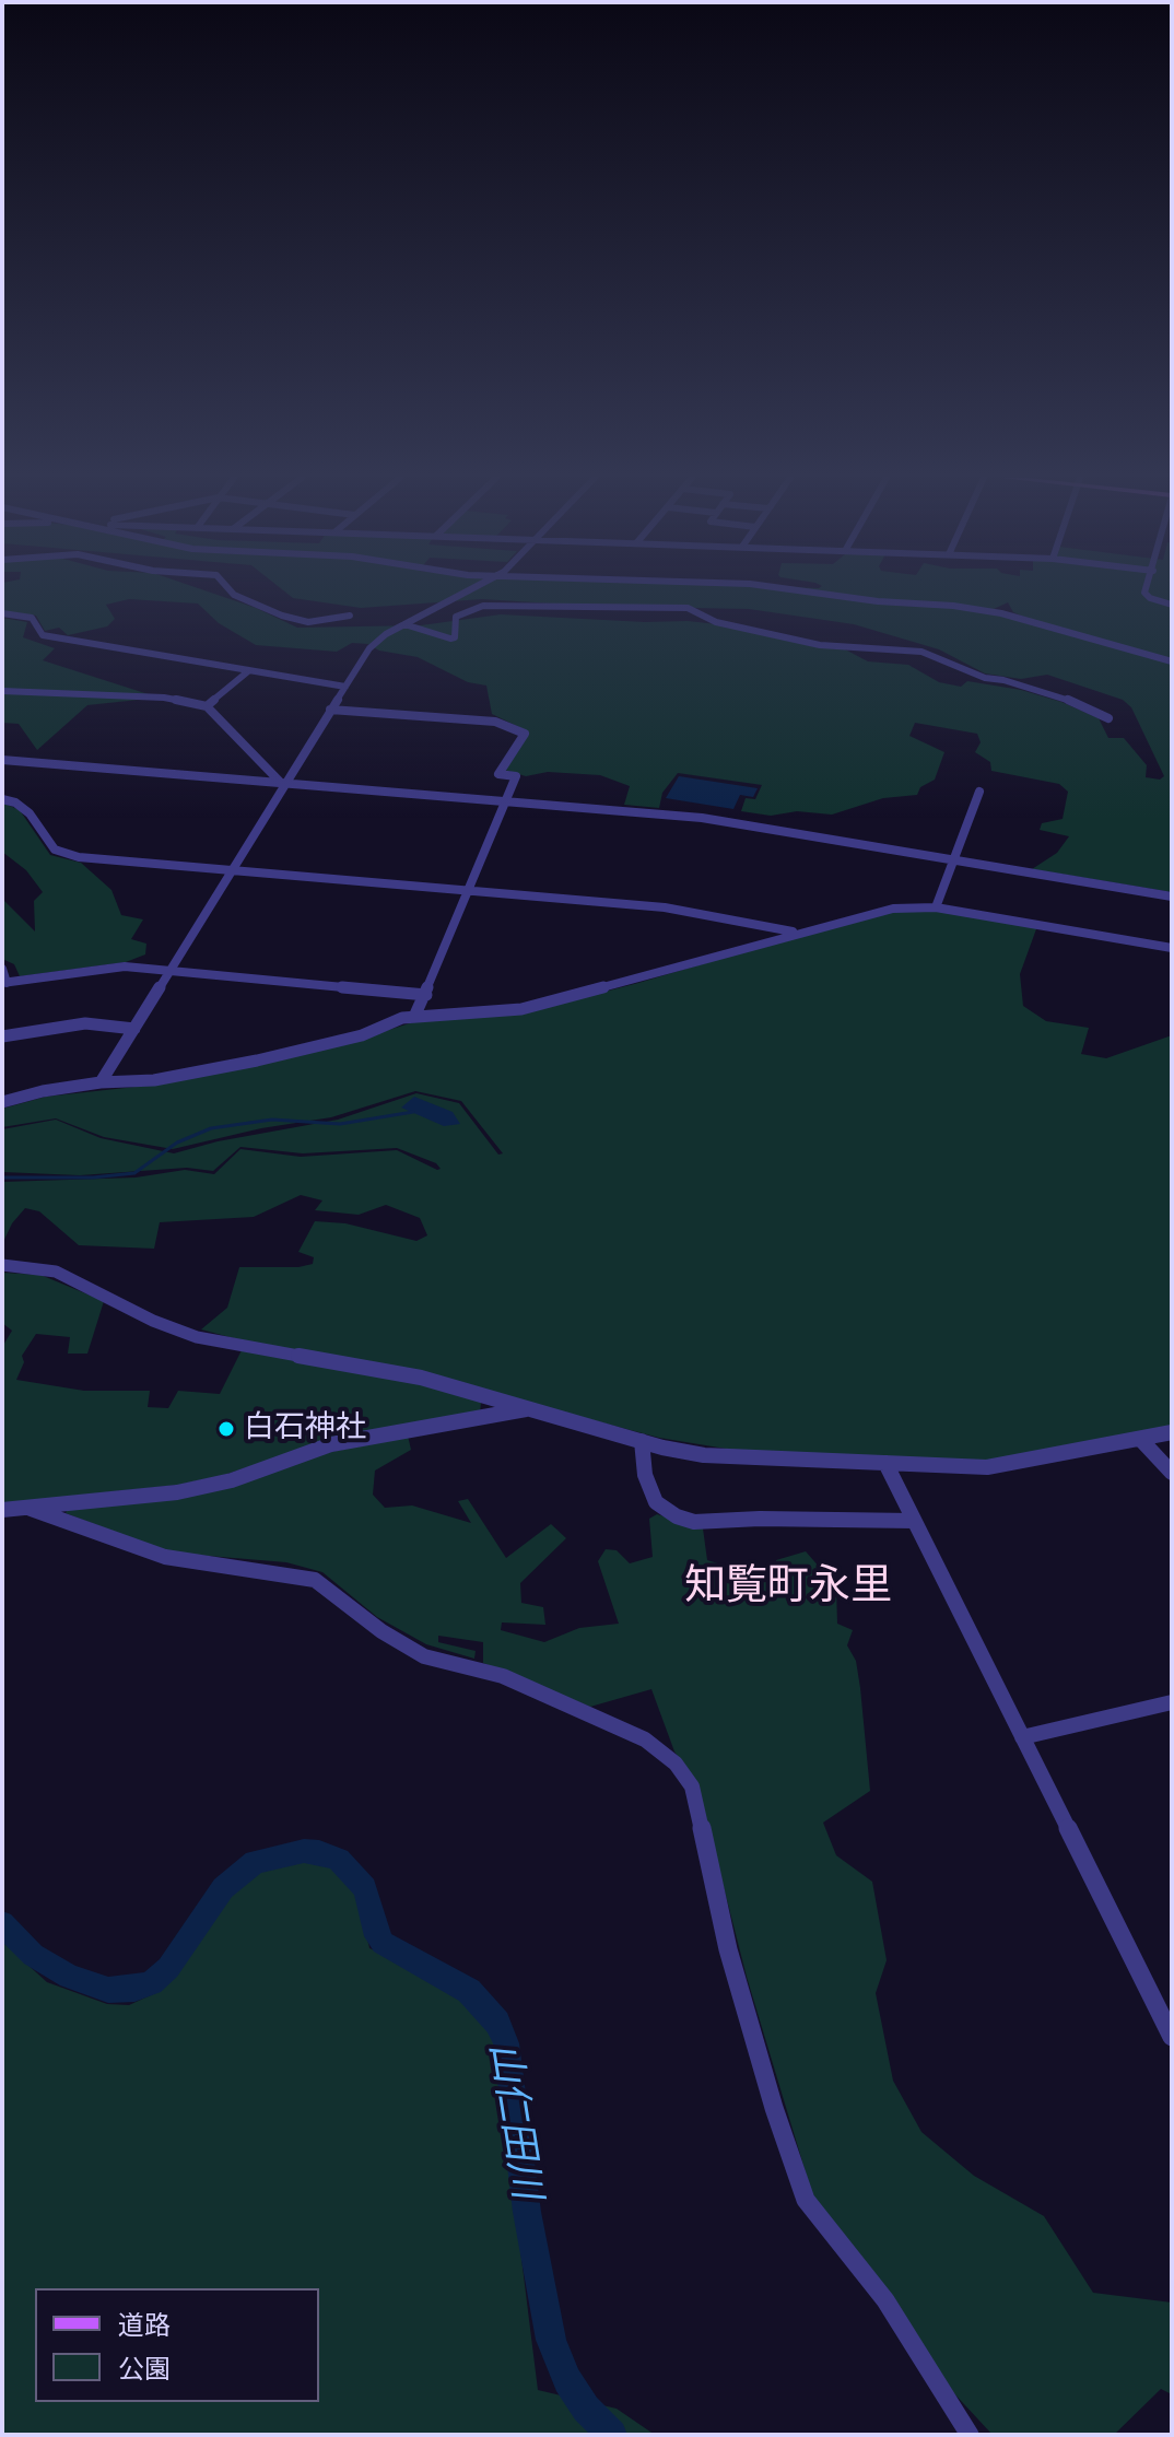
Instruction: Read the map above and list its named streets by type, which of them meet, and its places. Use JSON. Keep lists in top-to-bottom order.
{
  "districts": ["知覧町永里"],
  "water": ["山仁田川"],
  "places": ["白石神社"],
  "legend": ["道路", "公園"]
}
